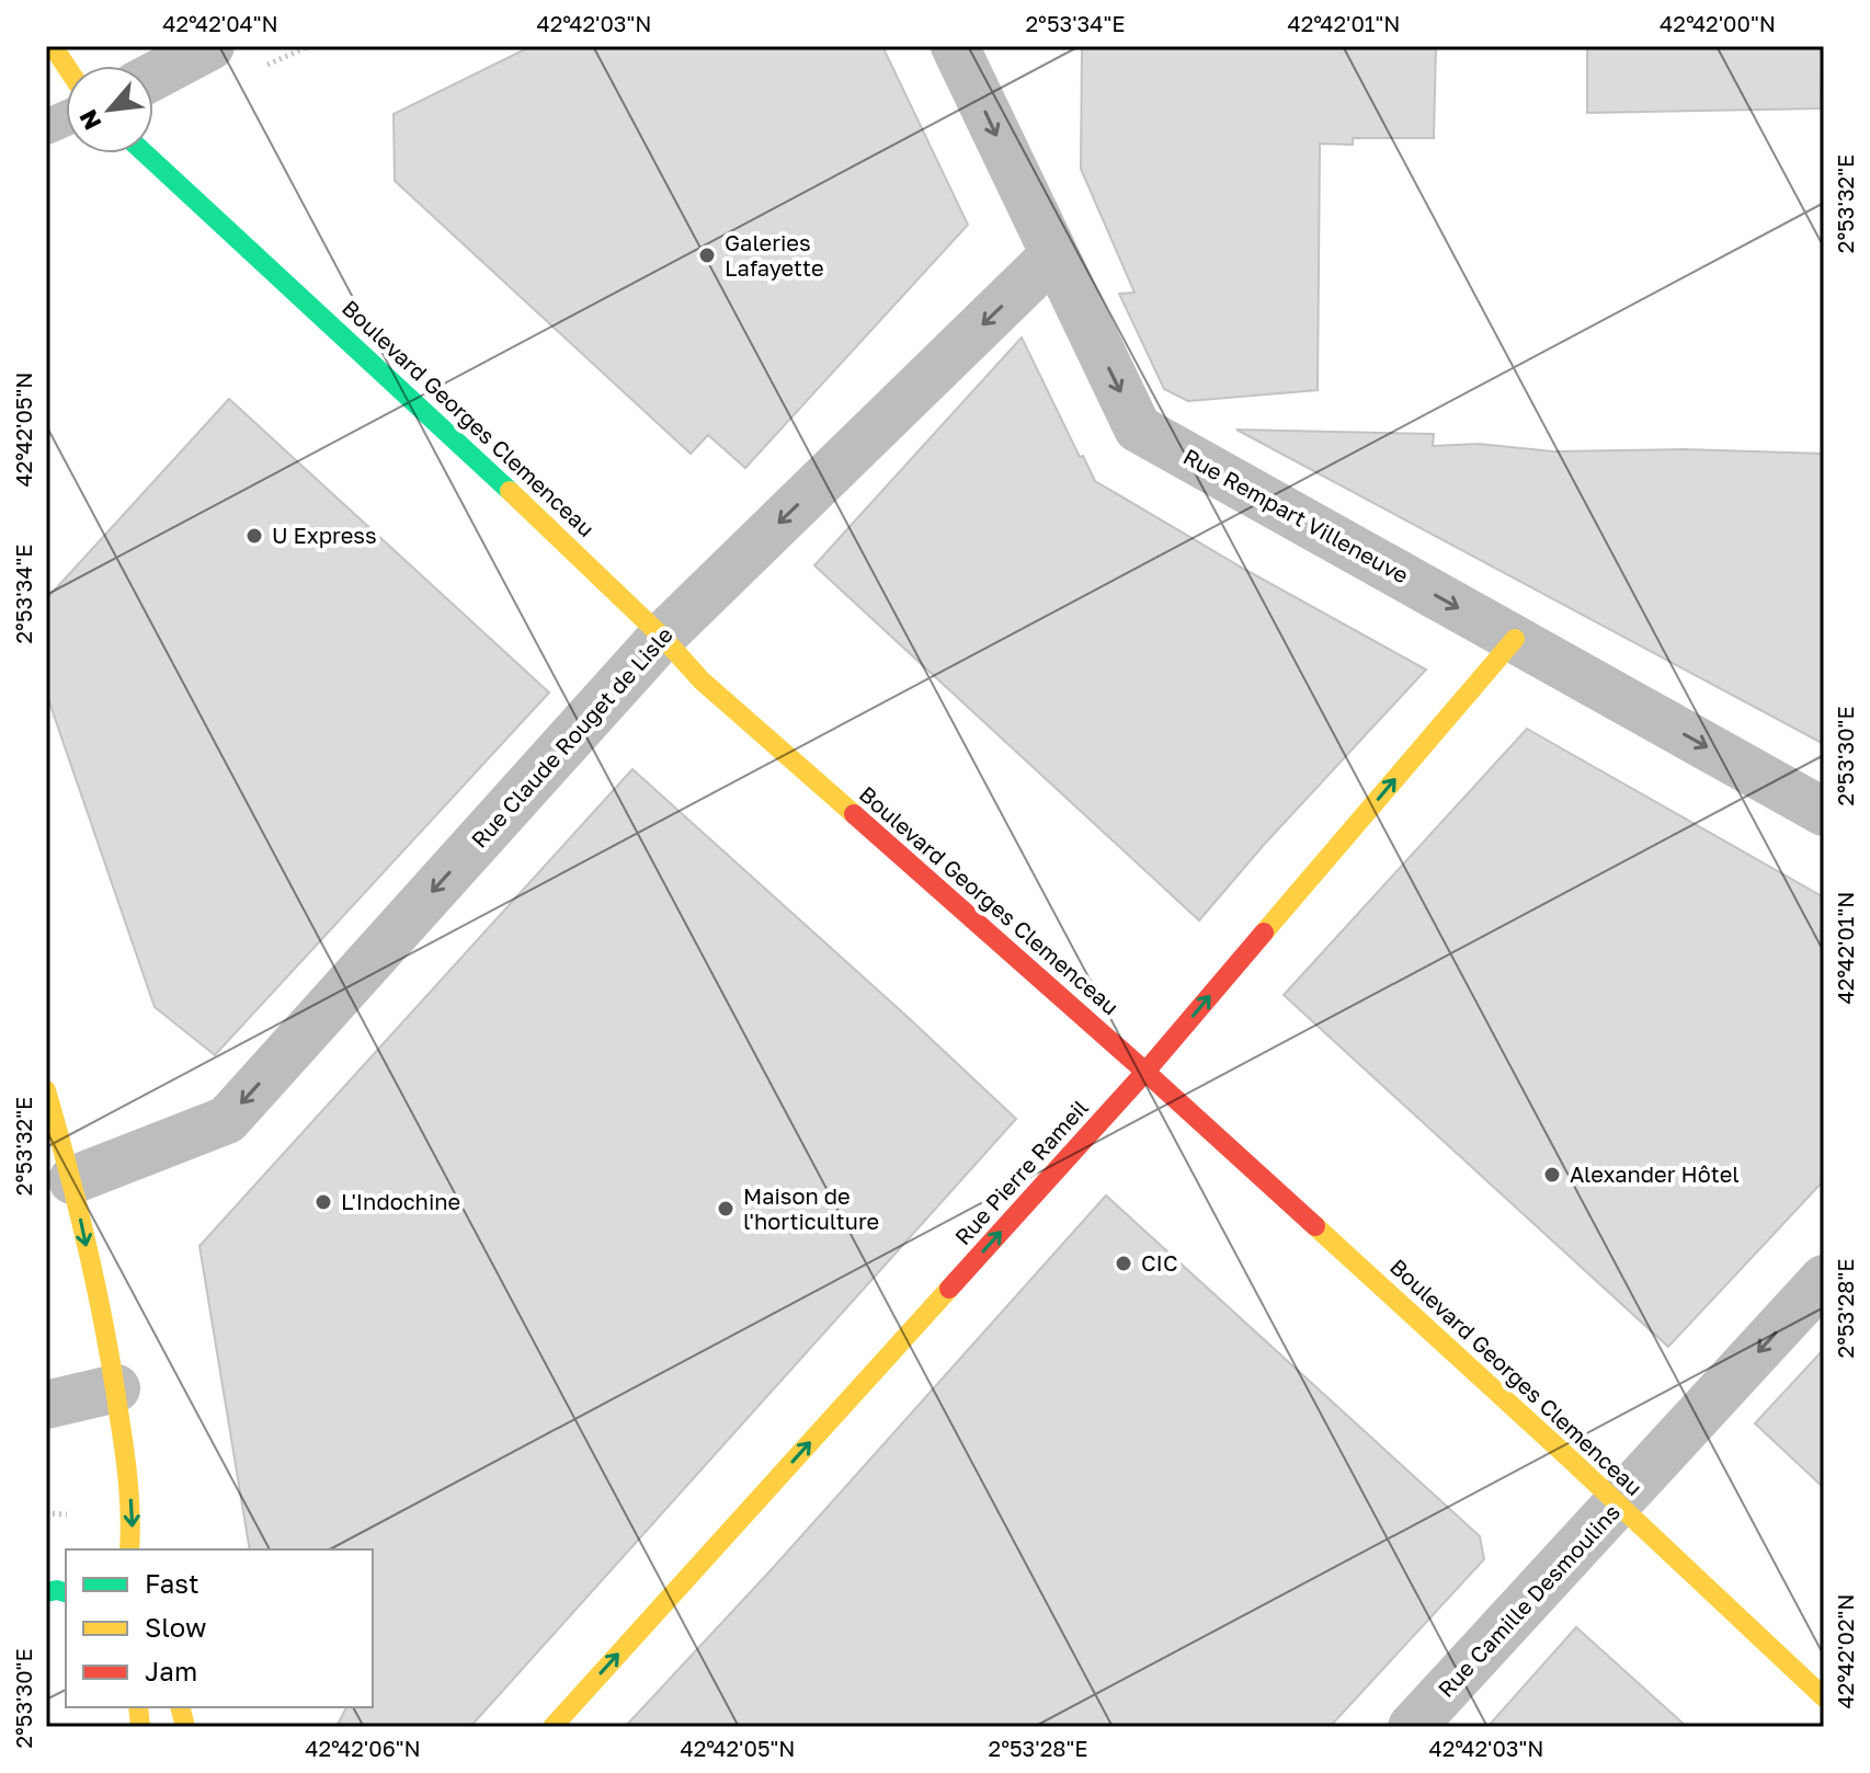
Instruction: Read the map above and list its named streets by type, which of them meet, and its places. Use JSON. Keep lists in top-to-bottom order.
{
  "streets": {
    "main road": ["Boulevard Georges Clemenceau", "Rue Pierre Rameil"],
    "street": ["Rue Rempart Villeneuve", "Rue Claude Rouget de Lisle", "Rue Camille Desmoulins"]
  },
  "crossings": [
    ["Boulevard Georges Clemenceau", "Rue Claude Rouget de Lisle"],
    ["Boulevard Georges Clemenceau", "Rue Pierre Rameil"],
    ["Boulevard Georges Clemenceau", "Rue Camille Desmoulins"],
    ["Rue Rempart Villeneuve", "Rue Claude Rouget de Lisle"],
    ["Rue Rempart Villeneuve", "Rue Pierre Rameil"]
  ],
  "one_way": [
    "Rue Rempart Villeneuve",
    "Rue Claude Rouget de Lisle",
    "Rue Pierre Rameil",
    "Rue Camille Desmoulins"
  ],
  "places": [
    "Galeries Lafayette",
    "U Express",
    "Alexander Hôtel",
    "L'Indochine",
    "Maison de l'horticulture",
    "CIC"
  ],
  "legend": ["Fast", "Slow", "Jam"],
  "north": "bottom left",
  "coordinates": [
    "42°42'04\"N",
    "42°42'03\"N",
    "2°53'34\"E",
    "42°42'01\"N",
    "42°42'00\"N",
    "2°53'32\"E",
    "42°42'05\"N",
    "2°53'30\"E",
    "2°53'28\"E",
    "42°42'02\"N",
    "42°42'06\"N"
  ]
}
